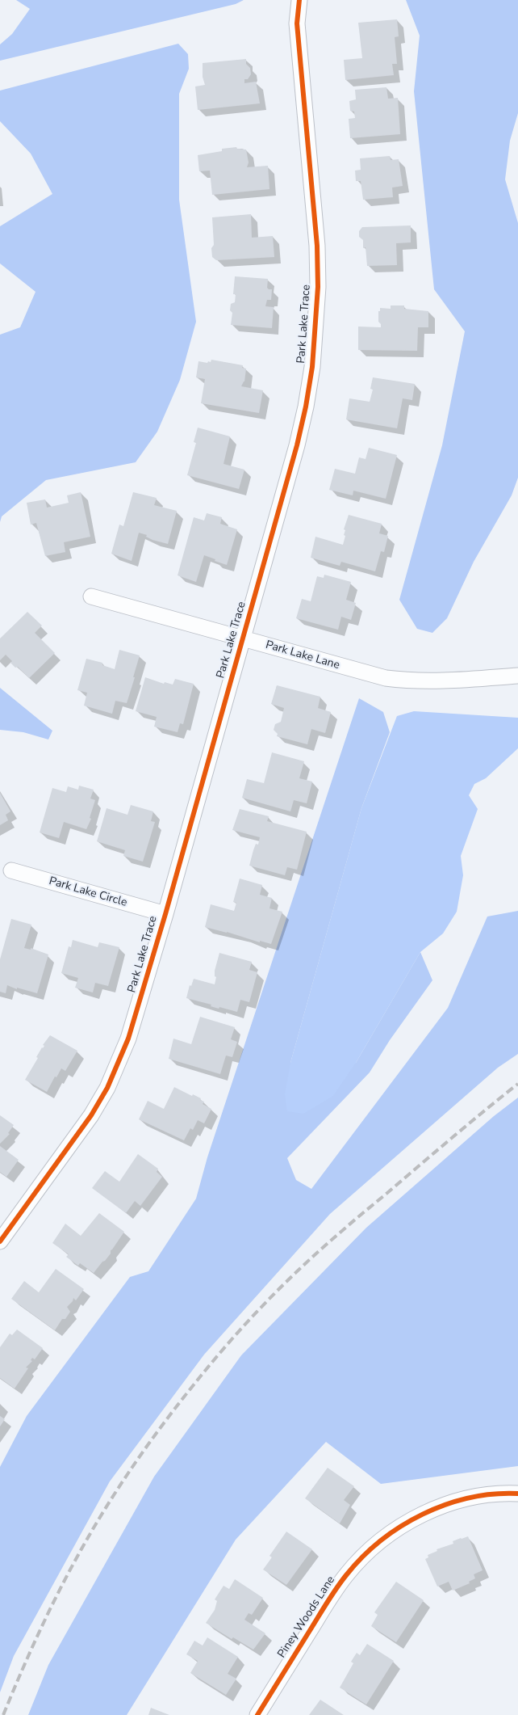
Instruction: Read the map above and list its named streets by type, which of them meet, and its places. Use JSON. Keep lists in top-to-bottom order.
{
  "streets": {
    "street": [
      "Park Lake Trace",
      "Park Lake Lane",
      "Park Lake Circle",
      "Piney Woods Lane"
    ]
  },
  "crossings": [
    ["Park Lake Trace", "Park Lake Lane"],
    ["Park Lake Trace", "Park Lake Circle"]
  ]
}
